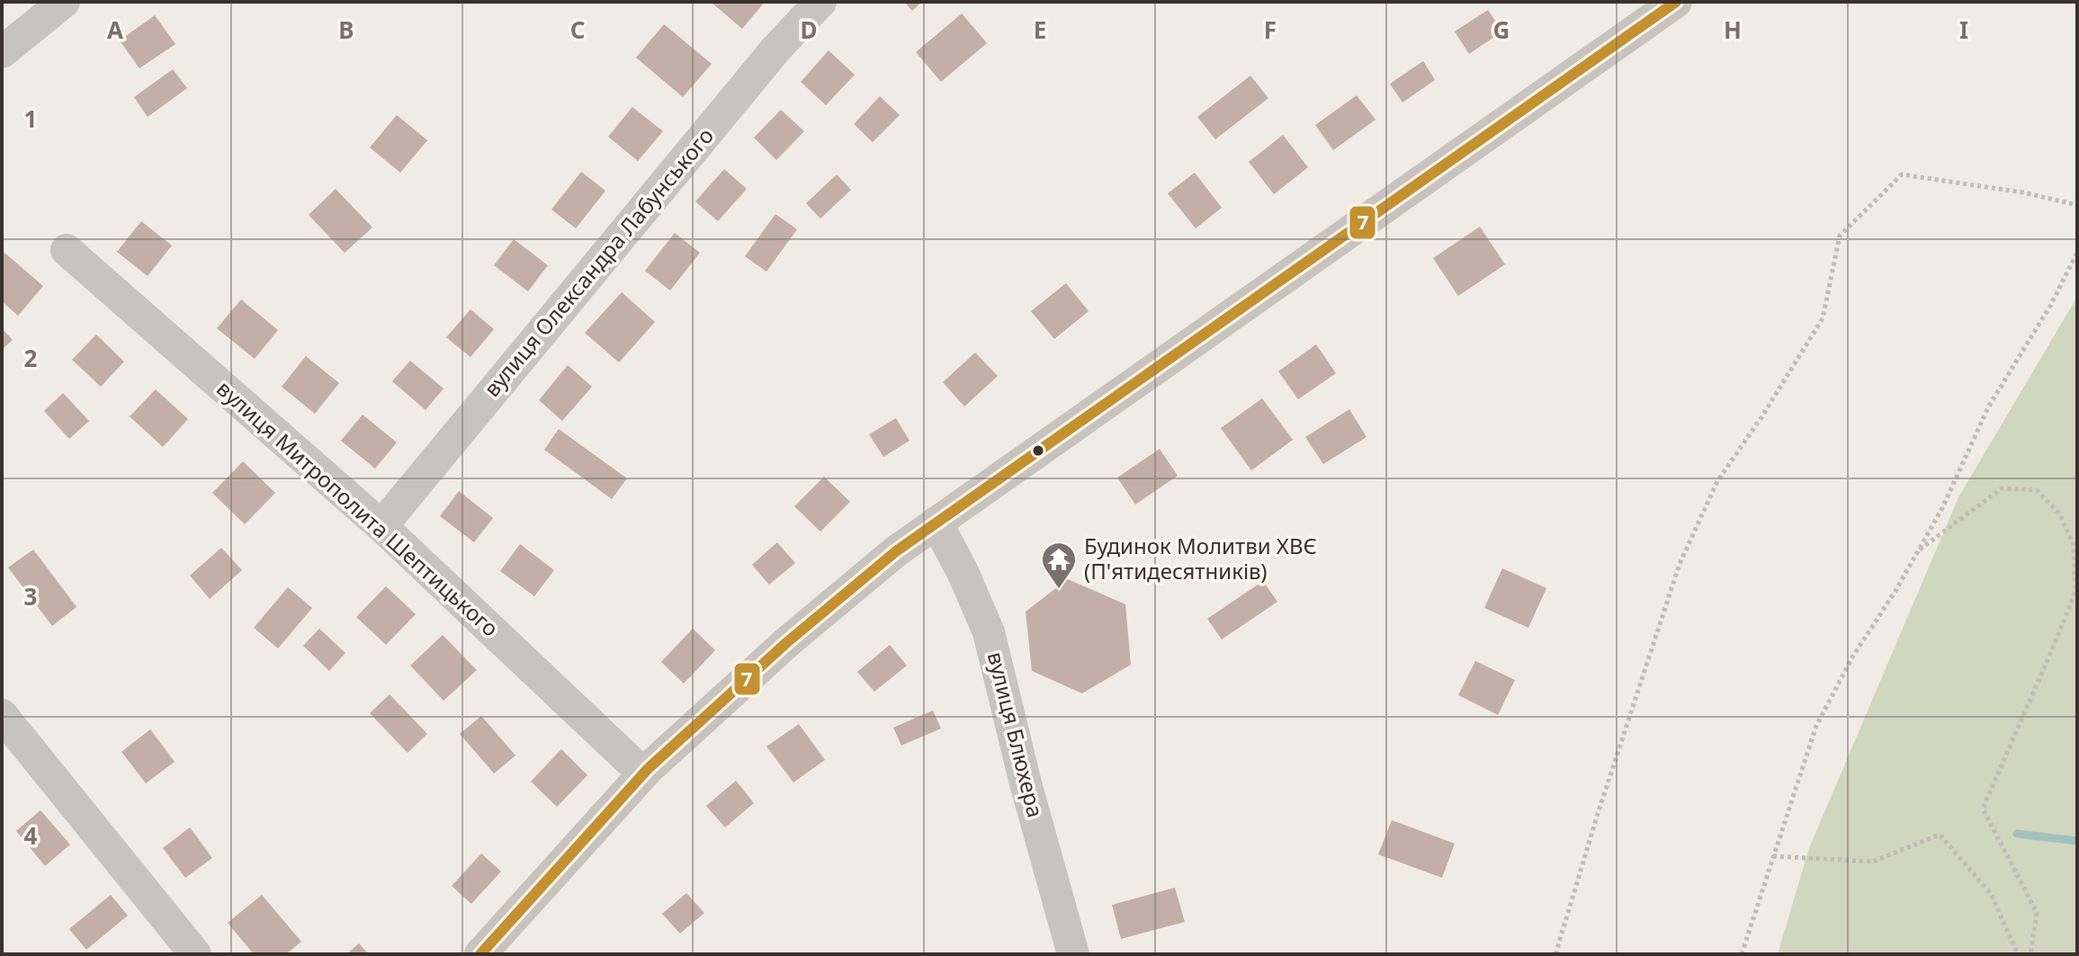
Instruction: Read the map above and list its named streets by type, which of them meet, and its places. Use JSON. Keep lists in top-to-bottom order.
{
  "streets": {
    "street": ["вулиця Олександра Лабунського", "вулиця Митрополита Шептицького", "вулиця Блюхера"]
  },
  "crossings": [
    ["вулиця Олександра Лабунського", "вулиця Митрополита Шептицького"]
  ],
  "places": {
    "temple": ["Будинок Молитви ХВЄ (П'ятидесятників)"]
  },
  "lines": ["transit line 7"],
  "grid": {
    "columns": [
      "A",
      "B",
      "C",
      "D",
      "E",
      "F",
      "G",
      "H",
      "I"
    ],
    "rows": [
      "1",
      "2",
      "3",
      "4"
    ]
  }
}
